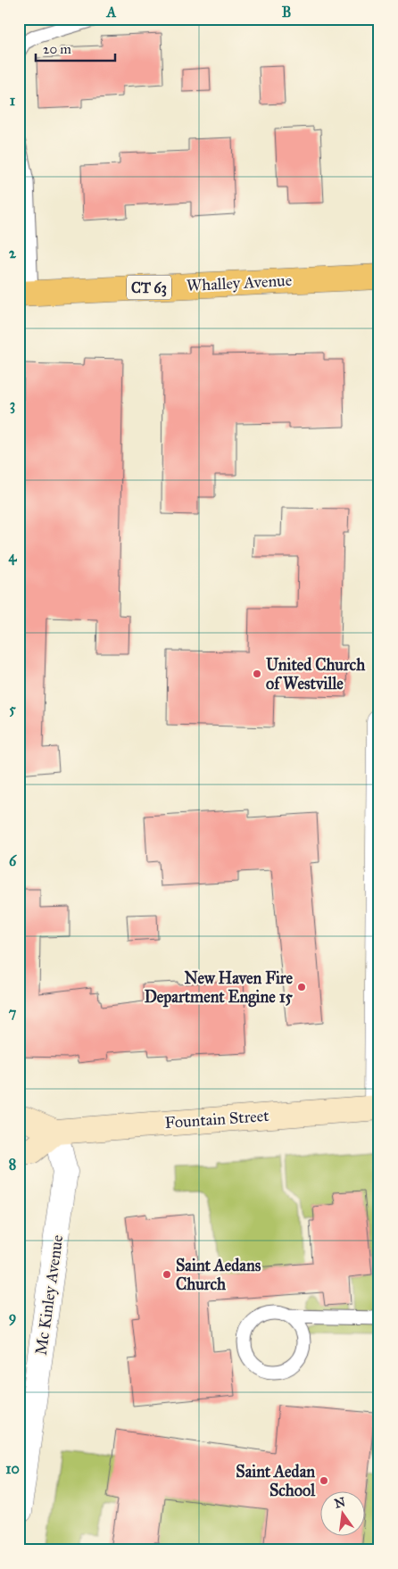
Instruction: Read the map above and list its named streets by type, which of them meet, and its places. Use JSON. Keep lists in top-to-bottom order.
{
  "streets": {
    "main road": ["Whalley Avenue", "CT 63", "Fountain Street"],
    "street": ["Mc Kinley Avenue"]
  },
  "crossings": [
    ["Fountain Street", "Mc Kinley Avenue"]
  ],
  "places": [
    "United Church of Westville",
    "New Haven Fire Department Engine 15",
    "Saint Aedans Church",
    "Saint Aedan School"
  ],
  "scale_bar": "20 m",
  "north": "top",
  "grid": {
    "columns": ["A", "B"],
    "rows": [
      "1",
      "2",
      "3",
      "4",
      "5",
      "6",
      "7",
      "8",
      "9",
      "10"
    ]
  }
}
